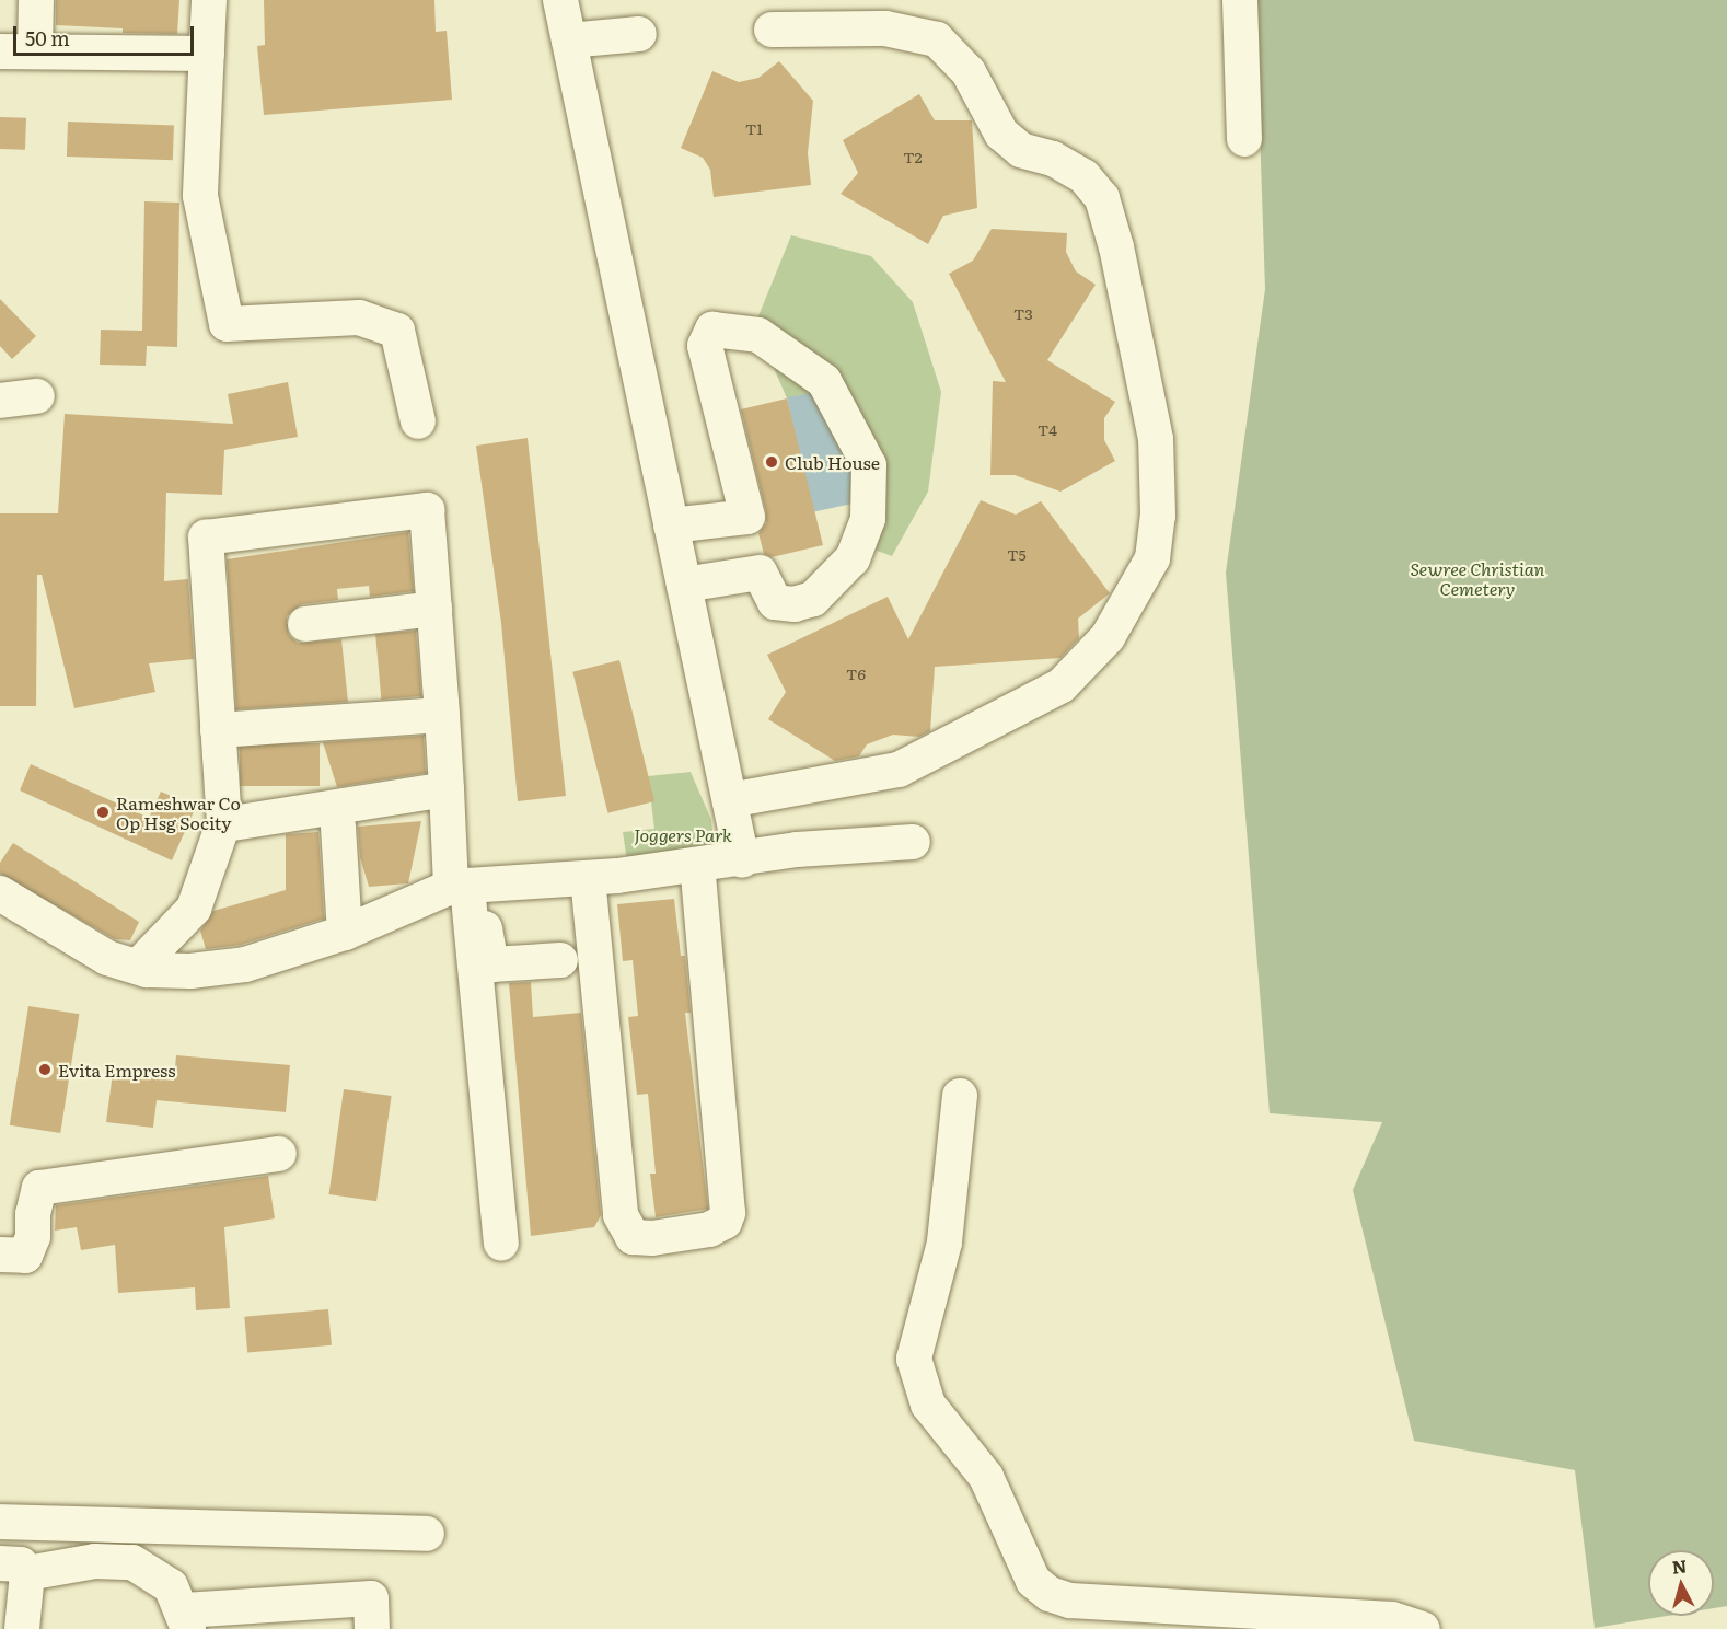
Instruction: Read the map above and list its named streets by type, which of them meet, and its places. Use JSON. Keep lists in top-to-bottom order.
{
  "parks": ["Sewree Christian Cemetery", "Joggers Park"],
  "places": ["Club House", "Rameshwar Co Op Hsg Socity", "Evita Empress"],
  "house_numbers": [
    "T1",
    "T2",
    "T3",
    "T4",
    "T5",
    "T6"
  ],
  "scale_bar": "50 m",
  "north": "top"
}
